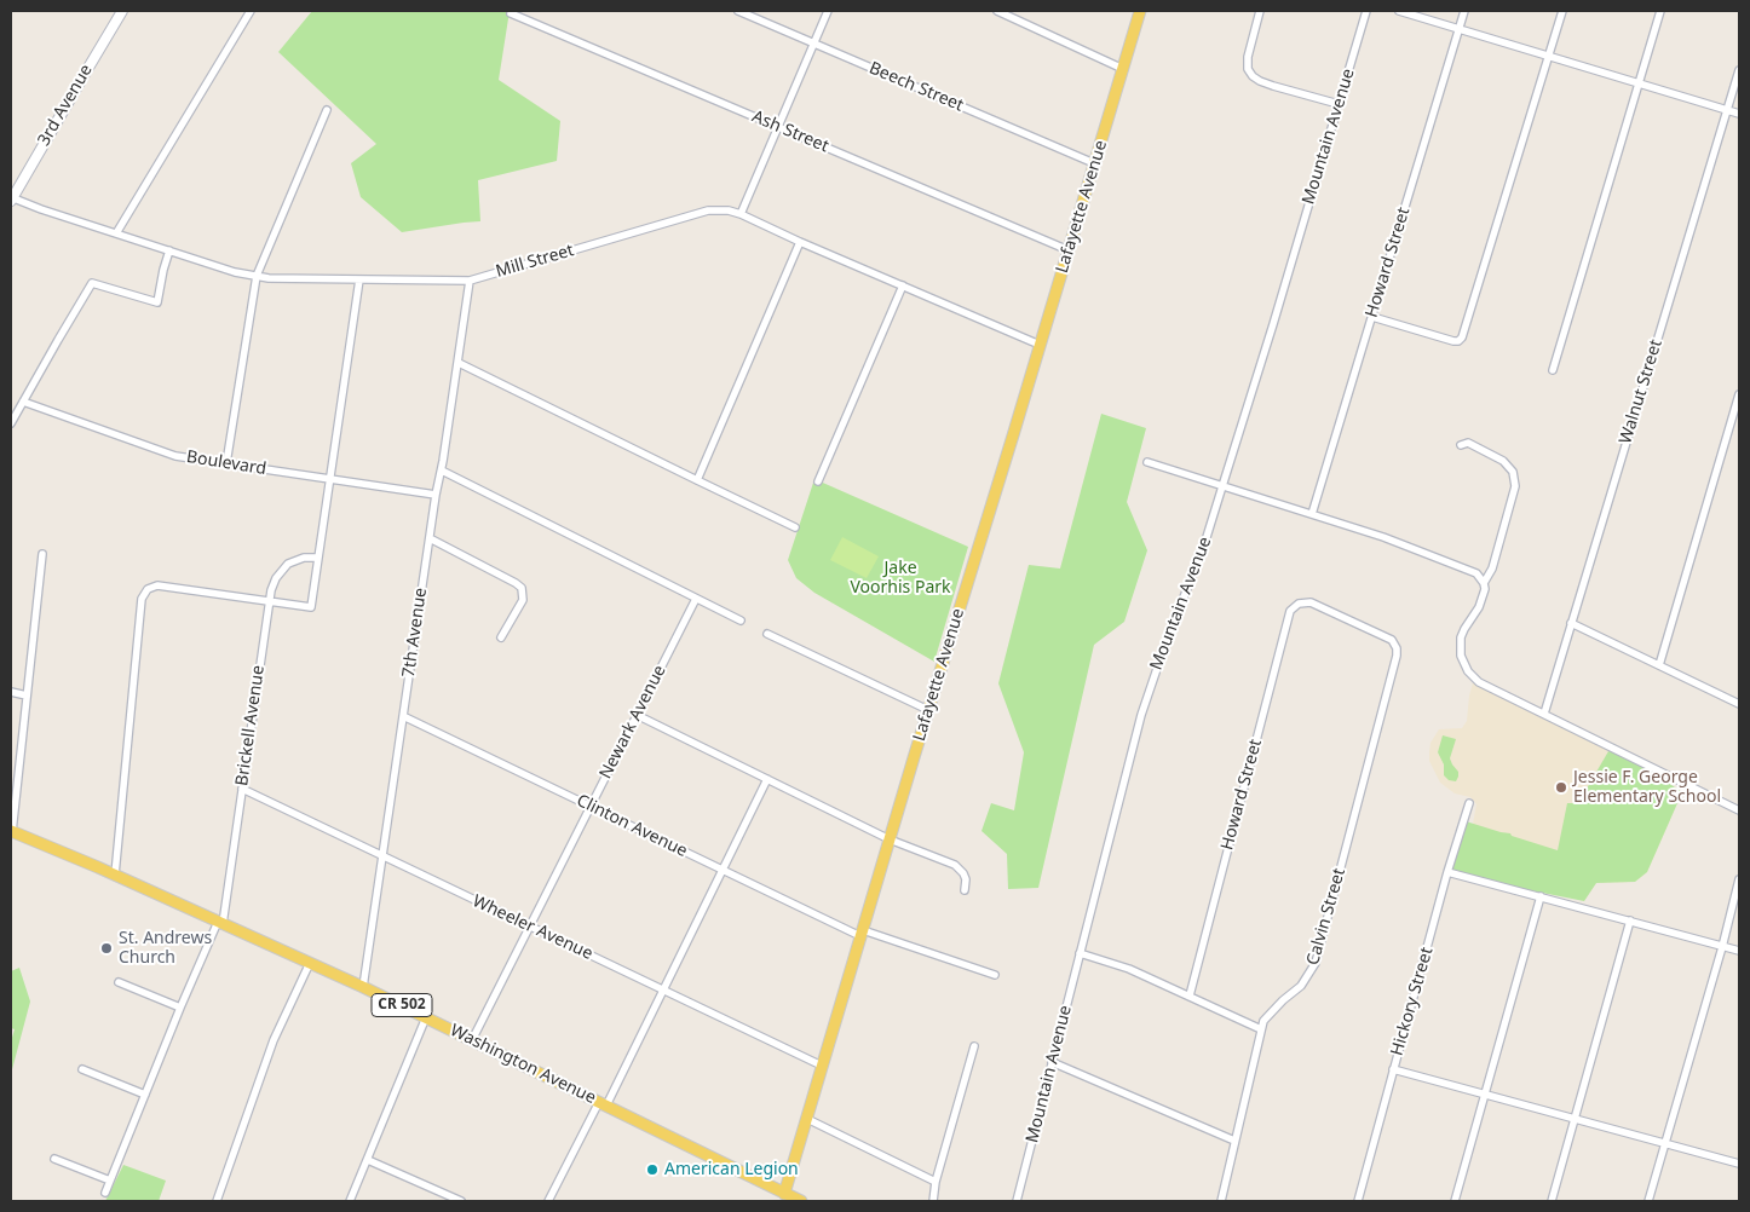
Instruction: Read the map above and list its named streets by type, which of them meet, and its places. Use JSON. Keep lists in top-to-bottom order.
{
  "streets": {
    "main road": [
      "3rd Avenue",
      "Lafayette Avenue",
      "CR 502",
      "Washington Avenue"
    ],
    "street": [
      "Beech Street",
      "Ash Street",
      "Mountain Avenue",
      "Mill Street",
      "Howard Street",
      "Walnut Street",
      "Boulevard",
      "7th Avenue",
      "Newark Avenue",
      "Brickell Avenue",
      "Clinton Avenue",
      "Calvin Street",
      "Wheeler Avenue",
      "Hickory Street"
    ]
  },
  "crossings": [
    ["Beech Street", "Lafayette Avenue"],
    ["3rd Avenue", "Mill Street"],
    ["Ash Street", "Lafayette Avenue"],
    ["Lafayette Avenue", "Mill Street"],
    ["Lafayette Avenue", "Clinton Avenue"],
    ["Lafayette Avenue", "Wheeler Avenue"],
    ["Lafayette Avenue", "Washington Avenue"],
    ["Mill Street", "7th Avenue"],
    ["Howard Street", "Calvin Street"],
    ["Boulevard", "7th Avenue"],
    ["7th Avenue", "Clinton Avenue"],
    ["7th Avenue", "Wheeler Avenue"],
    ["7th Avenue", "Washington Avenue"],
    ["Newark Avenue", "Clinton Avenue"],
    ["Newark Avenue", "Wheeler Avenue"],
    ["Newark Avenue", "Washington Avenue"],
    ["Brickell Avenue", "Wheeler Avenue"],
    ["Brickell Avenue", "Washington Avenue"]
  ],
  "parks": ["Jake Voorhis Park"],
  "places": ["Jessie F. George Elementary School", "St. Andrews Church", "American Legion"]
}
